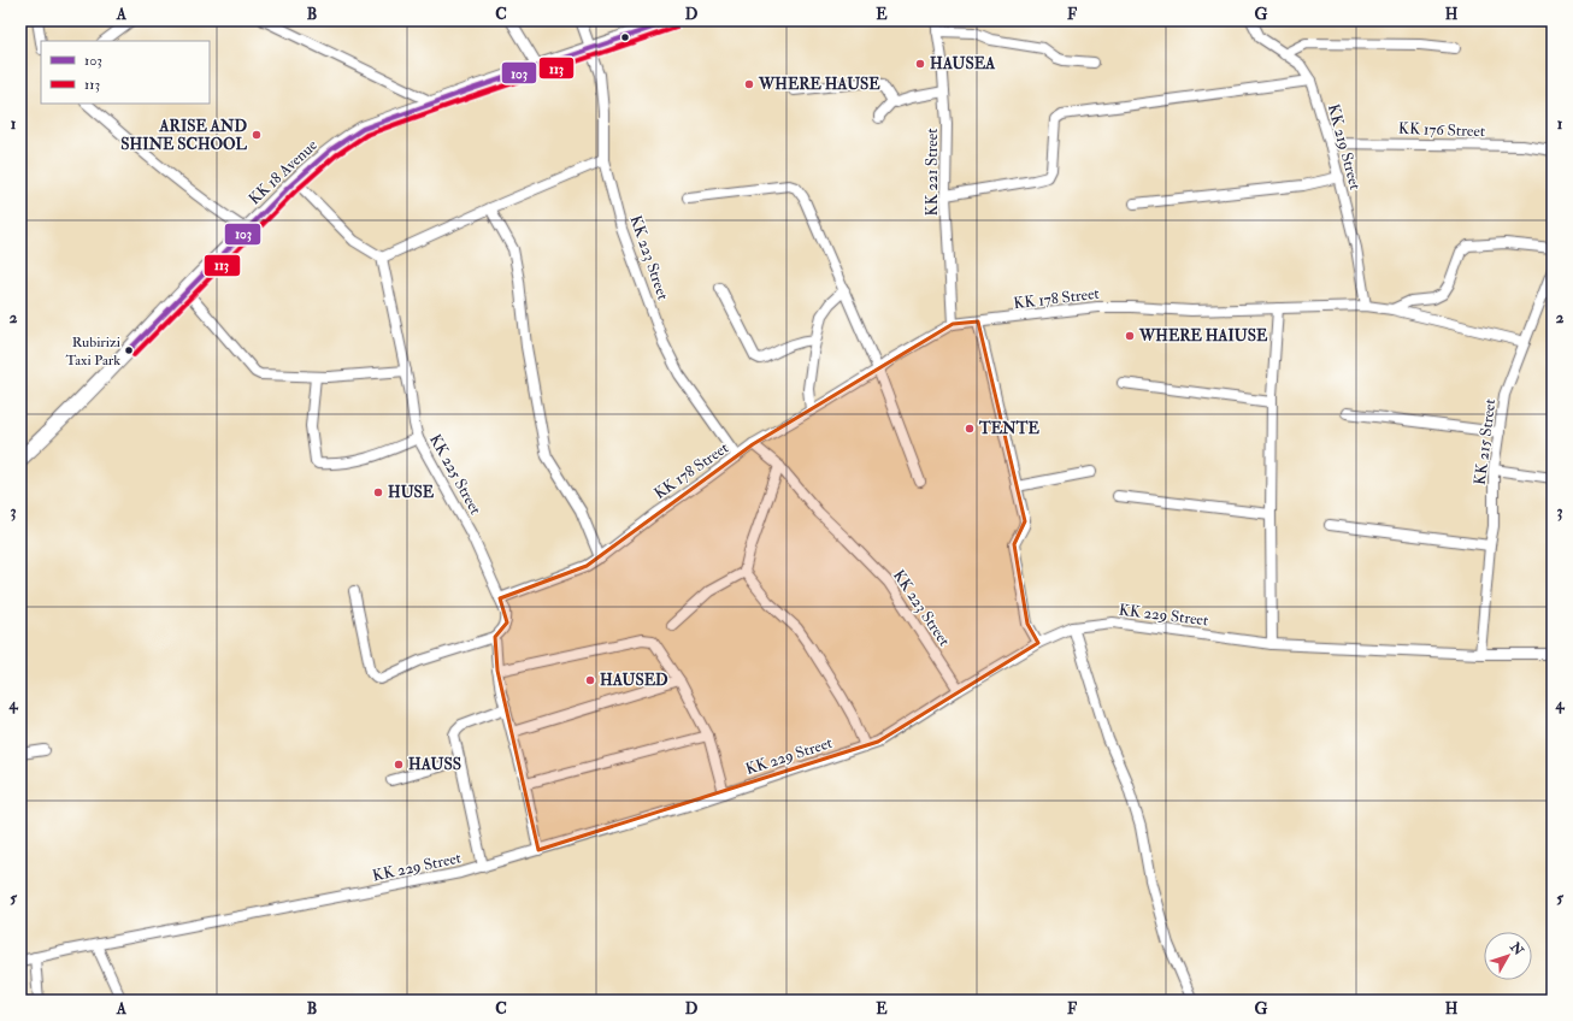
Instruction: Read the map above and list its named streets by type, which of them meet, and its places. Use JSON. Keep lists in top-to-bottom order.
{
  "streets": {
    "main road": ["KK 18 Avenue"],
    "street": [
      "KK 176 Street",
      "KK 219 Street",
      "KK 221 Street",
      "KK 223 Street",
      "KK 178 Street",
      "KK 215 Street",
      "KK 225 Street",
      "KK 229 Street"
    ]
  },
  "crossings": [
    ["KK 176 Street", "KK 219 Street"],
    ["KK 219 Street", "KK 178 Street"],
    ["KK 18 Avenue", "KK 223 Street"],
    ["KK 221 Street", "KK 178 Street"],
    ["KK 223 Street", "KK 178 Street"],
    ["KK 223 Street", "KK 229 Street"],
    ["KK 178 Street", "KK 225 Street"],
    ["KK 215 Street", "KK 229 Street"]
  ],
  "places": [
    "HAUSEA",
    "WHERE HAUSE",
    "ARISE AND SHINE SCHOOL",
    "WHERE HAIUSE",
    "Rubirizi Taxi Park",
    "TENTE",
    "HUSE",
    "HAUSED",
    "HAUSS"
  ],
  "lines": ["transit line 103", "transit line 113"],
  "legend": ["103", "113"],
  "north": "top right",
  "grid": {
    "columns": [
      "A",
      "B",
      "C",
      "D",
      "E",
      "F",
      "G",
      "H"
    ],
    "rows": [
      "1",
      "2",
      "3",
      "4",
      "5"
    ]
  }
}
